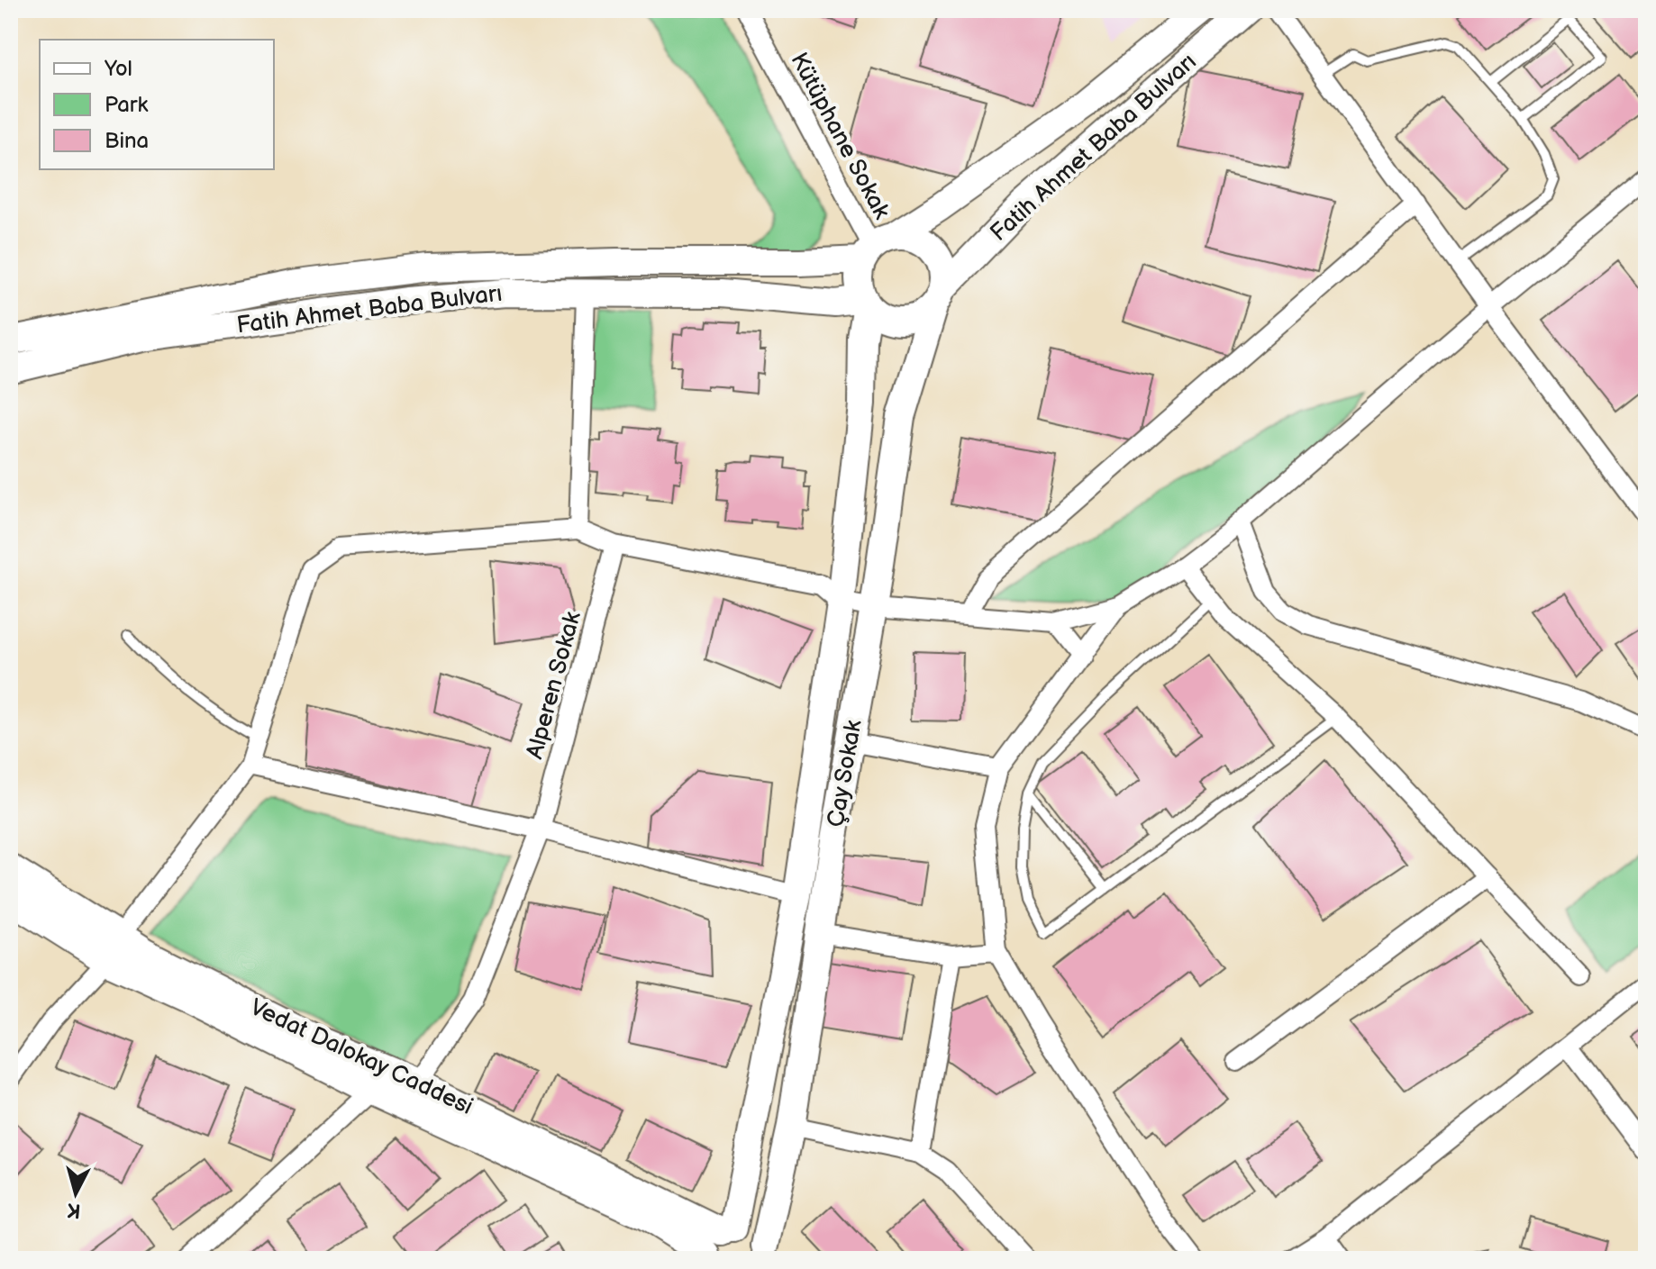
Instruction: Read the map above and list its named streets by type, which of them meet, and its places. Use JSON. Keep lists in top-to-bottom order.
{
  "streets": {
    "main road": ["Fatih Ahmet Baba Bulvarı", "Çay Sokak", "Vedat Dalokay Caddesi"],
    "street": ["Kütüphane Sokak", "Alperen Sokak"]
  },
  "crossings": [
    ["Kütüphane Sokak", "Fatih Ahmet Baba Bulvarı"],
    ["Kütüphane Sokak", "Çay Sokak"],
    ["Fatih Ahmet Baba Bulvarı", "Çay Sokak"],
    ["Alperen Sokak", "Vedat Dalokay Caddesi"],
    ["Çay Sokak", "Vedat Dalokay Caddesi"]
  ],
  "legend": ["Yol", "Park", "Bina"],
  "north": "bottom"
}
